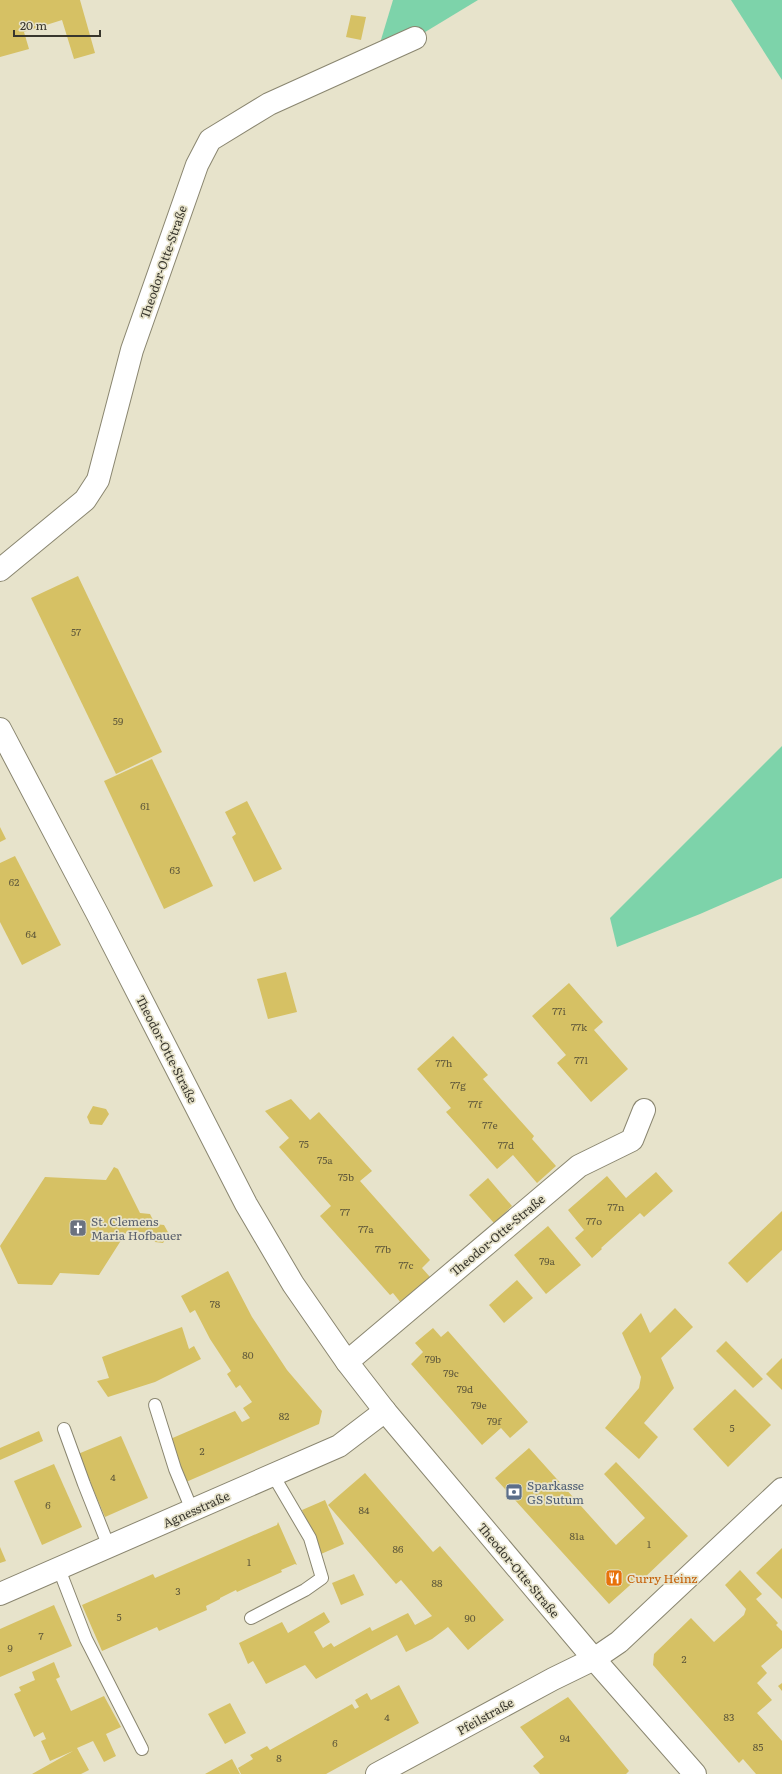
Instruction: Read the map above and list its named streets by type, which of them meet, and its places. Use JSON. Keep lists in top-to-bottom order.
{
  "streets": {
    "street": ["Theodor-Otte-Straße", "Agnesstraße", "Pfeilstraße"]
  },
  "crossings": [
    ["Theodor-Otte-Straße", "Agnesstraße"],
    ["Theodor-Otte-Straße", "Pfeilstraße"]
  ],
  "places": {
    "church": ["St. Clemens Maria Hofbauer"],
    "bank": ["Sparkasse GS Sutum"],
    "restaurant": ["Curry Heinz"]
  },
  "house_numbers": [
    "57",
    "59",
    "61",
    "63",
    "62",
    "64",
    "77i",
    "77k",
    "77l",
    "77h",
    "77g",
    "77f",
    "77e",
    "75",
    "77d",
    "75a",
    "75b",
    "77n",
    "77",
    "77o",
    "77a",
    "77b",
    "79a",
    "77c",
    "78",
    "80",
    "79b",
    "79c",
    "79d",
    "79e",
    "82",
    "79f",
    "5",
    "2",
    "4",
    "6",
    "84",
    "81a",
    "1",
    "86",
    "1",
    "88",
    "3",
    "5",
    "90",
    "7",
    "9",
    "2",
    "4",
    "83",
    "94",
    "6",
    "85",
    "8"
  ],
  "scale_bar": "20 m"
}
